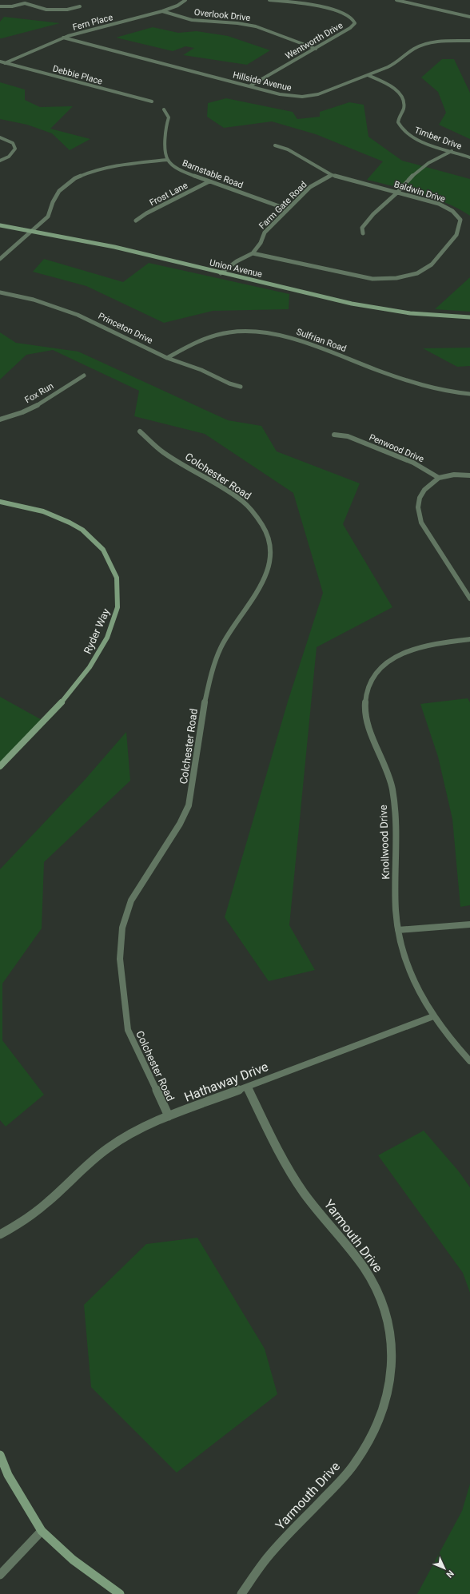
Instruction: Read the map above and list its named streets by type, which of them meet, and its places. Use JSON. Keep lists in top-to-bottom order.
{
  "streets": {
    "main road": ["Union Avenue", "Ryder Way"],
    "street": [
      "Overlook Drive",
      "Fern Place",
      "Wentworth Drive",
      "Debbie Place",
      "Hillside Avenue",
      "Timber Drive",
      "Barnstable Road",
      "Baldwin Drive",
      "Frost Lane",
      "Farm Gate Road",
      "Princeton Drive",
      "Sulfrian Road",
      "Fox Run",
      "Penwood Drive",
      "Colchester Road",
      "Knollwood Drive",
      "Hathaway Drive",
      "Yarmouth Drive"
    ]
  },
  "crossings": [
    ["Overlook Drive", "Fern Place"],
    ["Overlook Drive", "Wentworth Drive"],
    ["Fern Place", "Debbie Place"],
    ["Fern Place", "Hillside Avenue"],
    ["Wentworth Drive", "Hillside Avenue"],
    ["Hillside Avenue", "Timber Drive"],
    ["Barnstable Road", "Frost Lane"],
    ["Barnstable Road", "Farm Gate Road"],
    ["Baldwin Drive", "Farm Gate Road"],
    ["Farm Gate Road", "Union Avenue"],
    ["Princeton Drive", "Sulfrian Road"],
    ["Colchester Road", "Hathaway Drive"],
    ["Knollwood Drive", "Hathaway Drive"],
    ["Hathaway Drive", "Yarmouth Drive"]
  ],
  "north": "bottom right"
}
